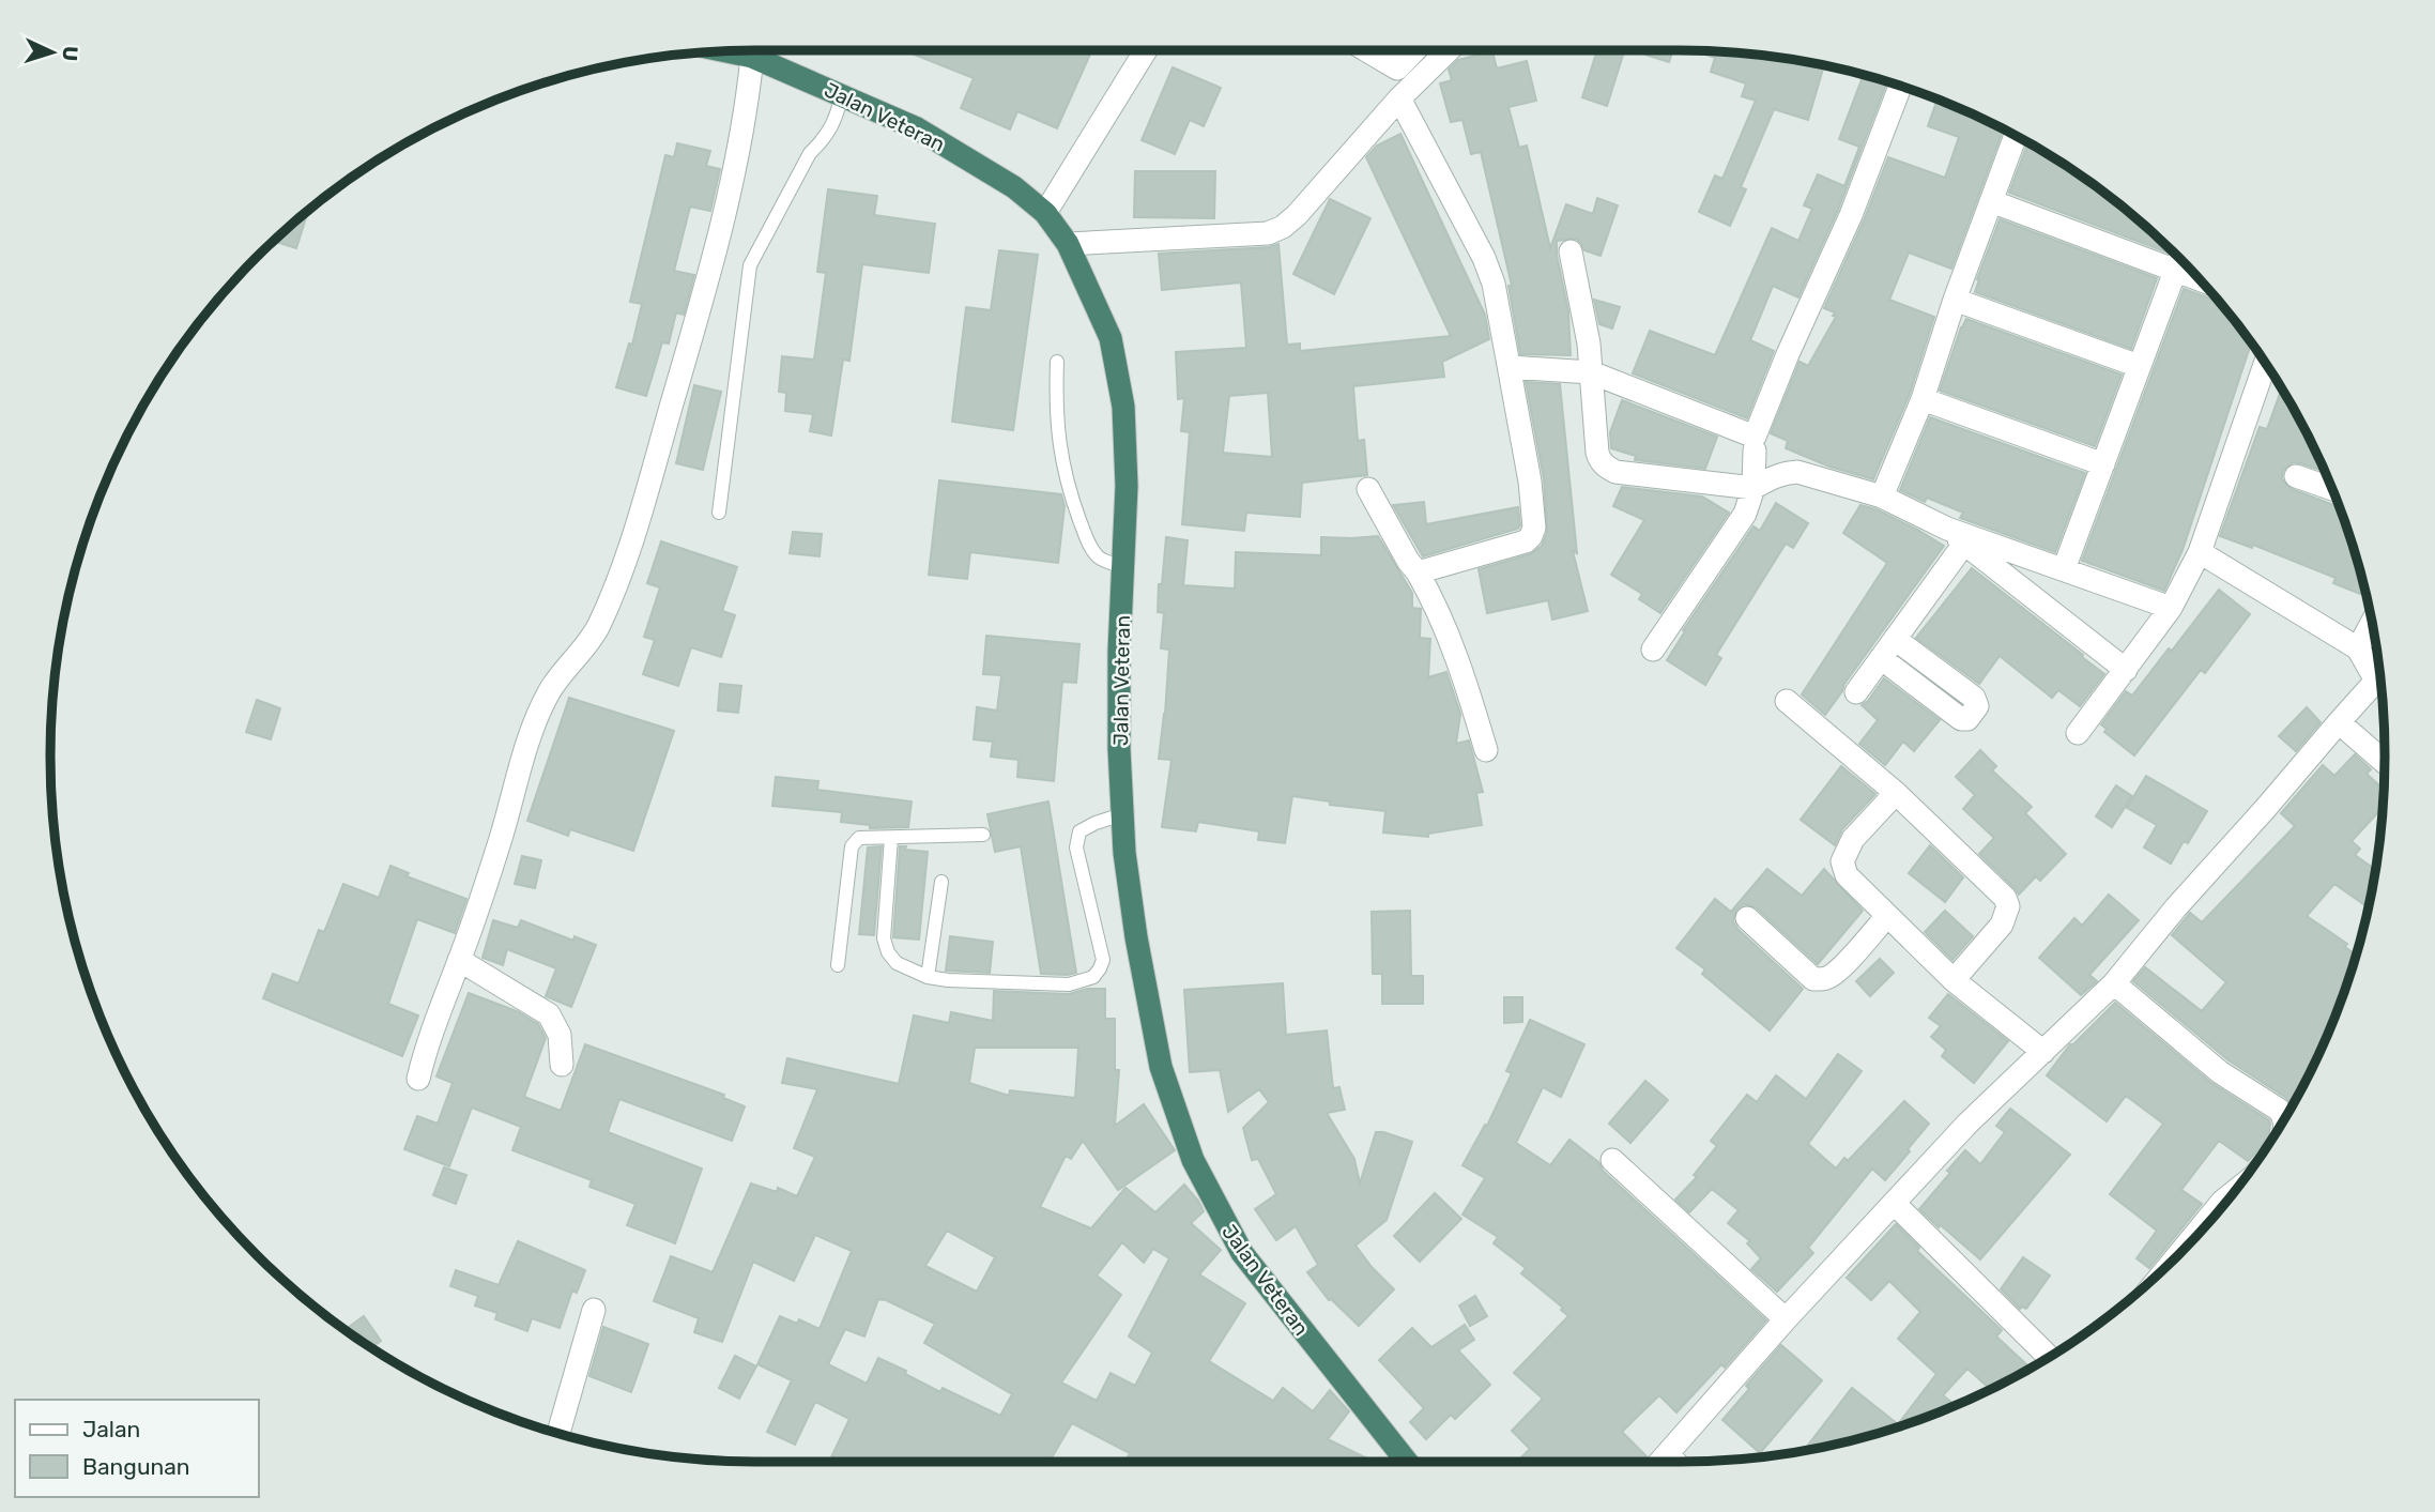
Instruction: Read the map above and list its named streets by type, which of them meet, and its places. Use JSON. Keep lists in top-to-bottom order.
{
  "streets": {
    "highway": ["Jalan Veteran"]
  },
  "legend": ["Jalan", "Bangunan"],
  "north": "right"
}
